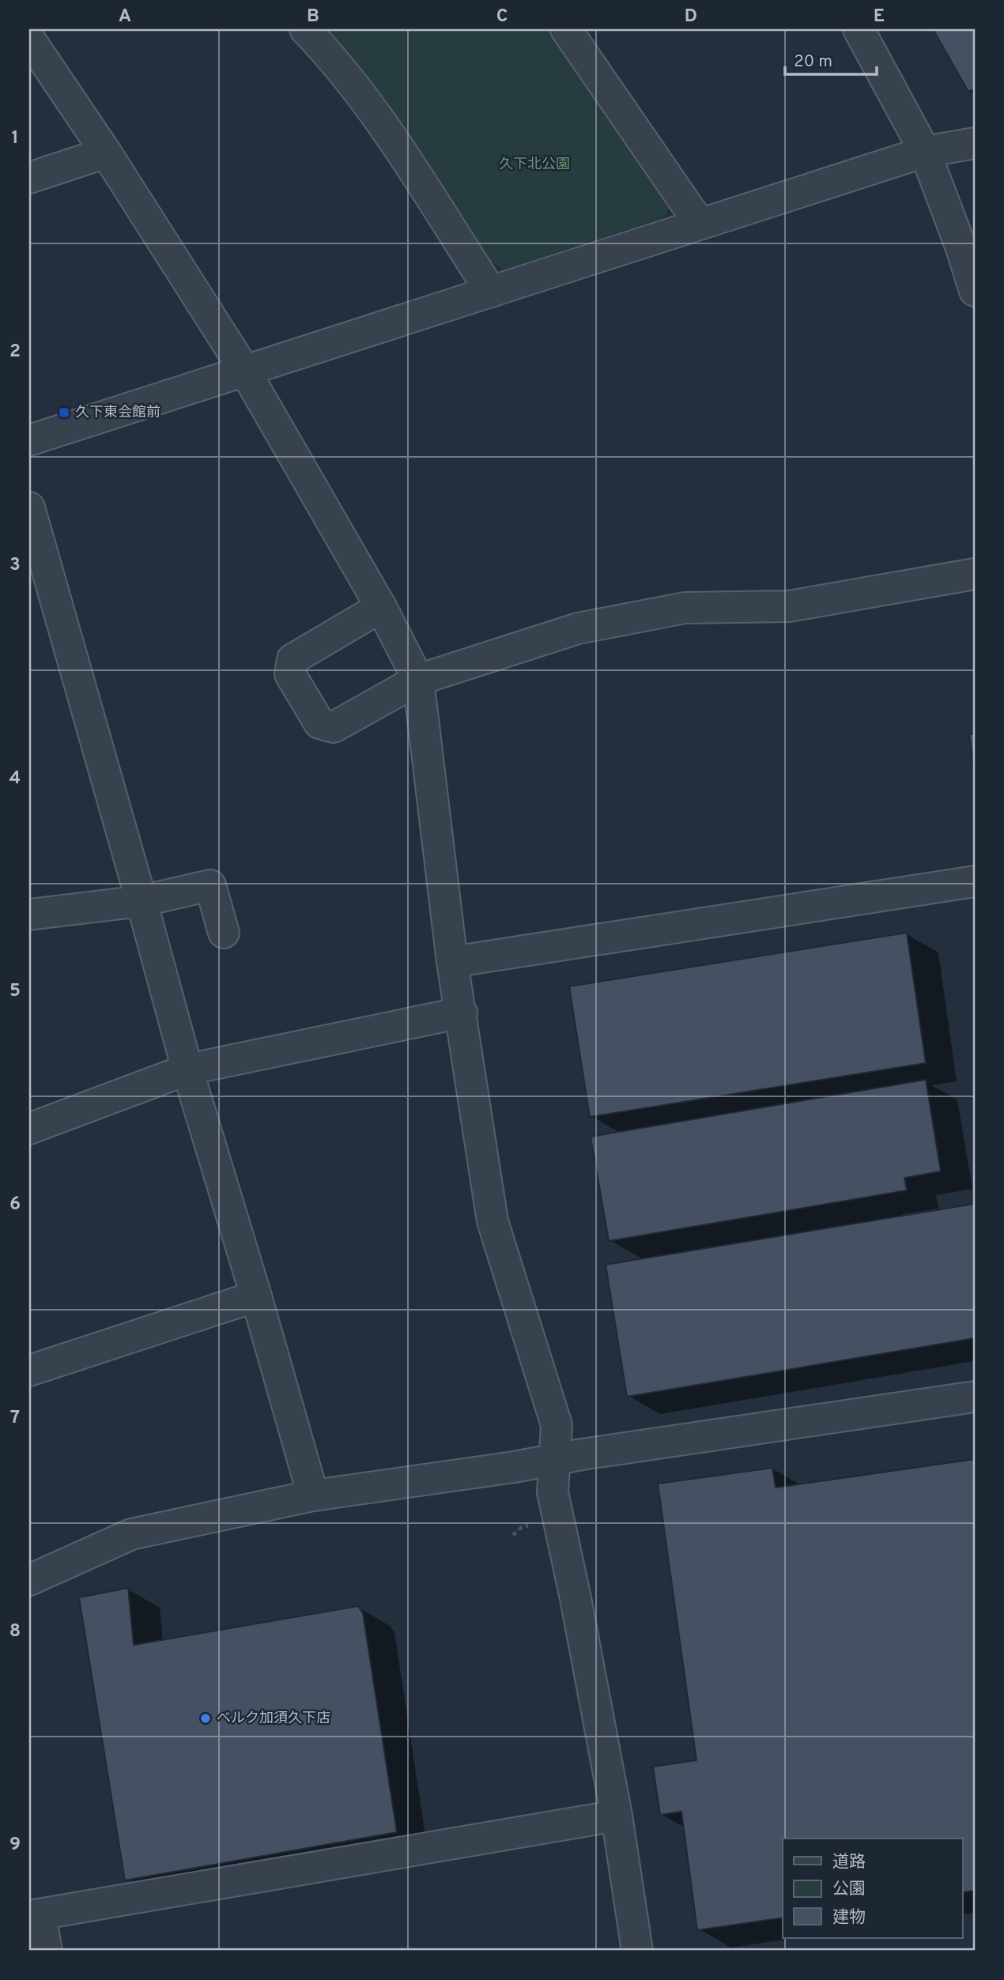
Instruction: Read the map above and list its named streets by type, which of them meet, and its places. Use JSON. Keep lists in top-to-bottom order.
{
  "parks": ["久下北公園"],
  "places": {
    "transit": ["久下東会館前"],
    "other": ["ベルク加須久下店"]
  },
  "legend": ["道路", "公園", "建物"],
  "scale_bar": "20 m",
  "grid": {
    "columns": [
      "A",
      "B",
      "C",
      "D",
      "E"
    ],
    "rows": [
      "1",
      "2",
      "3",
      "4",
      "5",
      "6",
      "7",
      "8",
      "9"
    ]
  }
}
